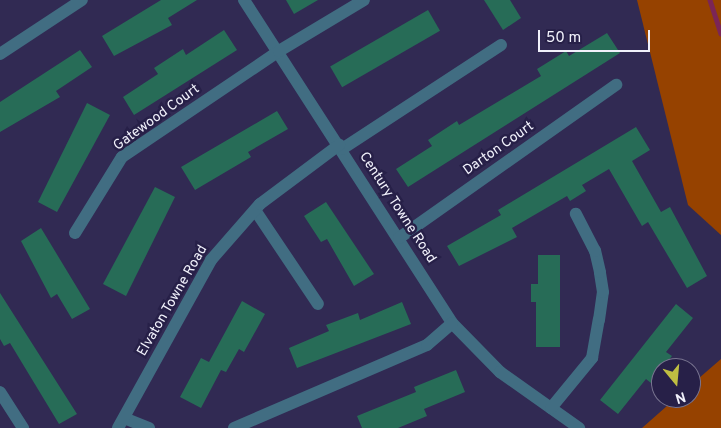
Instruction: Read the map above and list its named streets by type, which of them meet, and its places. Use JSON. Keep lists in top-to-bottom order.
{
  "streets": {
    "street": [
      "Gatewood Court",
      "Darton Court",
      "Century Towne Road",
      "Elvaton Towne Road"
    ]
  },
  "crossings": [
    ["Gatewood Court", "Century Towne Road"],
    ["Darton Court", "Century Towne Road"],
    ["Century Towne Road", "Elvaton Towne Road"]
  ],
  "scale_bar": "50 m",
  "north": "bottom"
}
